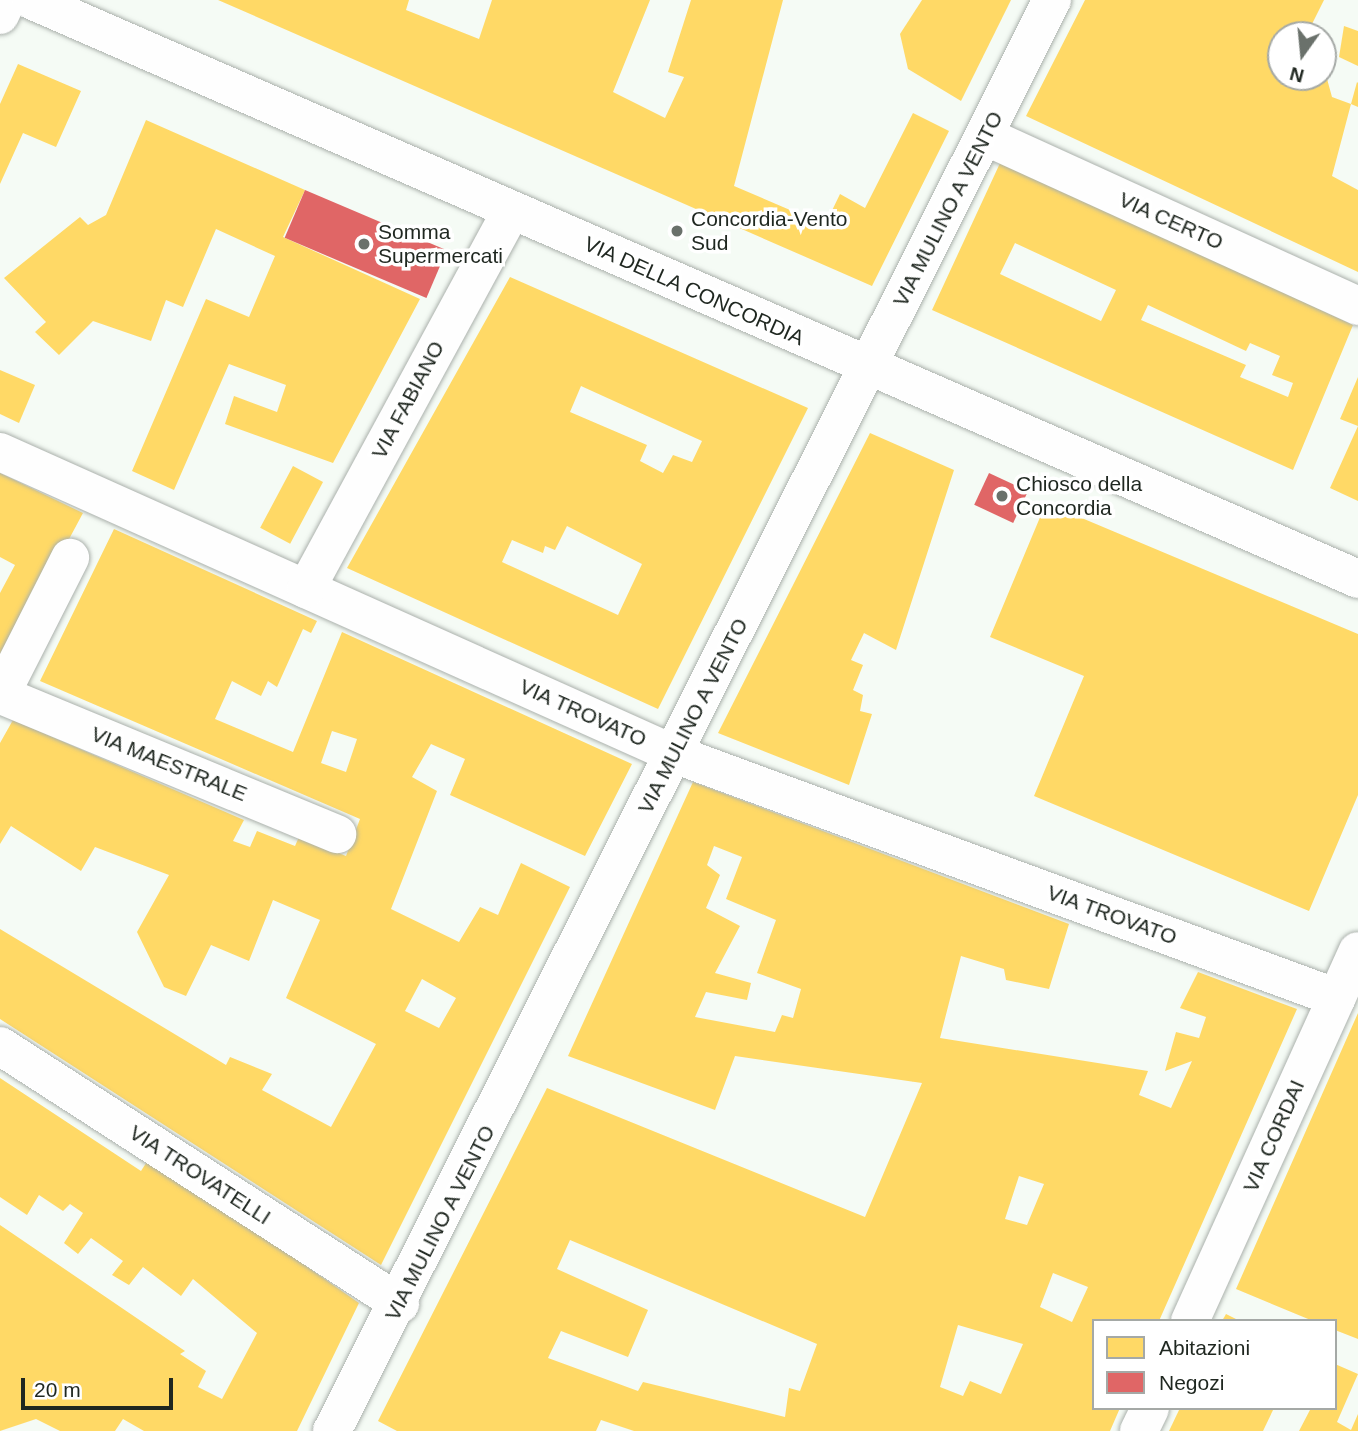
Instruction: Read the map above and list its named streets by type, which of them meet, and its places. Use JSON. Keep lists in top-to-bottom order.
{
  "streets": {
    "street": [
      "VIA MULINO A VENTO",
      "VIA CERTO",
      "VIA DELLA CONCORDIA",
      "VIA FABIANO",
      "VIA TROVATO",
      "VIA MAESTRALE",
      "VIA CORDAI",
      "VIA TROVATELLI"
    ]
  },
  "crossings": [
    ["VIA MULINO A VENTO", "VIA CERTO"],
    ["VIA MULINO A VENTO", "VIA DELLA CONCORDIA"],
    ["VIA MULINO A VENTO", "VIA TROVATO"],
    ["VIA MULINO A VENTO", "VIA TROVATELLI"],
    ["VIA DELLA CONCORDIA", "VIA FABIANO"],
    ["VIA FABIANO", "VIA TROVATO"],
    ["VIA TROVATO", "VIA CORDAI"]
  ],
  "places": ["Concordia-Vento Sud", "Somma Supermercati", "Chiosco della Concordia"],
  "legend": ["Abitazioni", "Negozi"],
  "scale_bar": "20 m",
  "north": "bottom"
}
